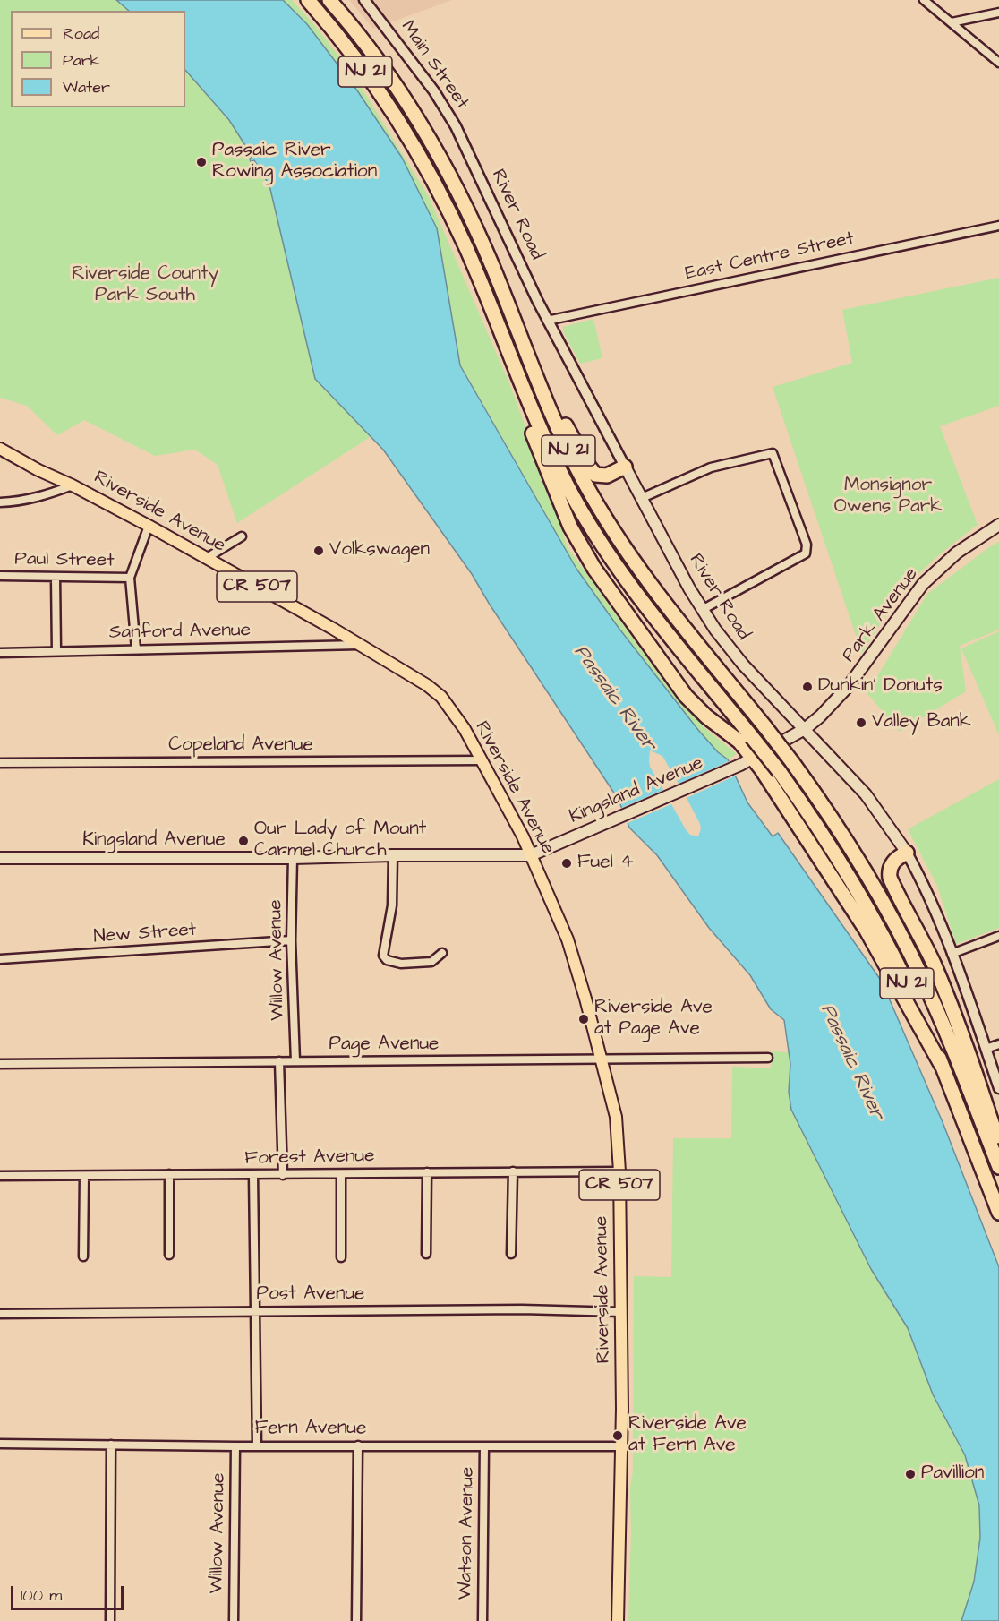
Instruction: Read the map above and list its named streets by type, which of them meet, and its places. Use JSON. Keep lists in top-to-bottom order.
{
  "streets": {
    "highway": ["NJ 21"],
    "main road": [
      "River Road",
      "Riverside Avenue",
      "CR 507",
      "Park Avenue",
      "Kingsland Avenue"
    ],
    "street": [
      "Main Street",
      "East Centre Street",
      "Paul Street",
      "Sanford Avenue",
      "Copeland Avenue",
      "New Street",
      "Willow Avenue",
      "Page Avenue",
      "Forest Avenue",
      "Post Avenue",
      "Fern Avenue",
      "Watson Avenue"
    ]
  },
  "crossings": [
    ["Main Street", "River Road"],
    ["River Road", "East Centre Street"],
    ["River Road", "Park Avenue"],
    ["Riverside Avenue", "Sanford Avenue"],
    ["Riverside Avenue", "Copeland Avenue"],
    ["Riverside Avenue", "Kingsland Avenue"],
    ["Riverside Avenue", "Page Avenue"],
    ["Riverside Avenue", "Forest Avenue"],
    ["Riverside Avenue", "Post Avenue"],
    ["Riverside Avenue", "Fern Avenue"],
    ["Park Avenue", "Kingsland Avenue"],
    ["Kingsland Avenue", "Willow Avenue"],
    ["New Street", "Willow Avenue"],
    ["Willow Avenue", "Page Avenue"],
    ["Willow Avenue", "Fern Avenue"],
    ["Fern Avenue", "Watson Avenue"]
  ],
  "water": ["Passaic River"],
  "parks": ["Riverside County Park South", "Monsignor Owens Park"],
  "places": [
    "Passaic River Rowing Association",
    "Volkswagen",
    "Dunkin' Donuts",
    "Valley Bank",
    "Our Lady of Mount Carmel Church",
    "Fuel 4",
    "Riverside Ave at Page Ave",
    "Riverside Ave at Fern Ave",
    "Pavillion"
  ],
  "legend": ["Road", "Park", "Water"],
  "scale_bar": "100 m"
}
